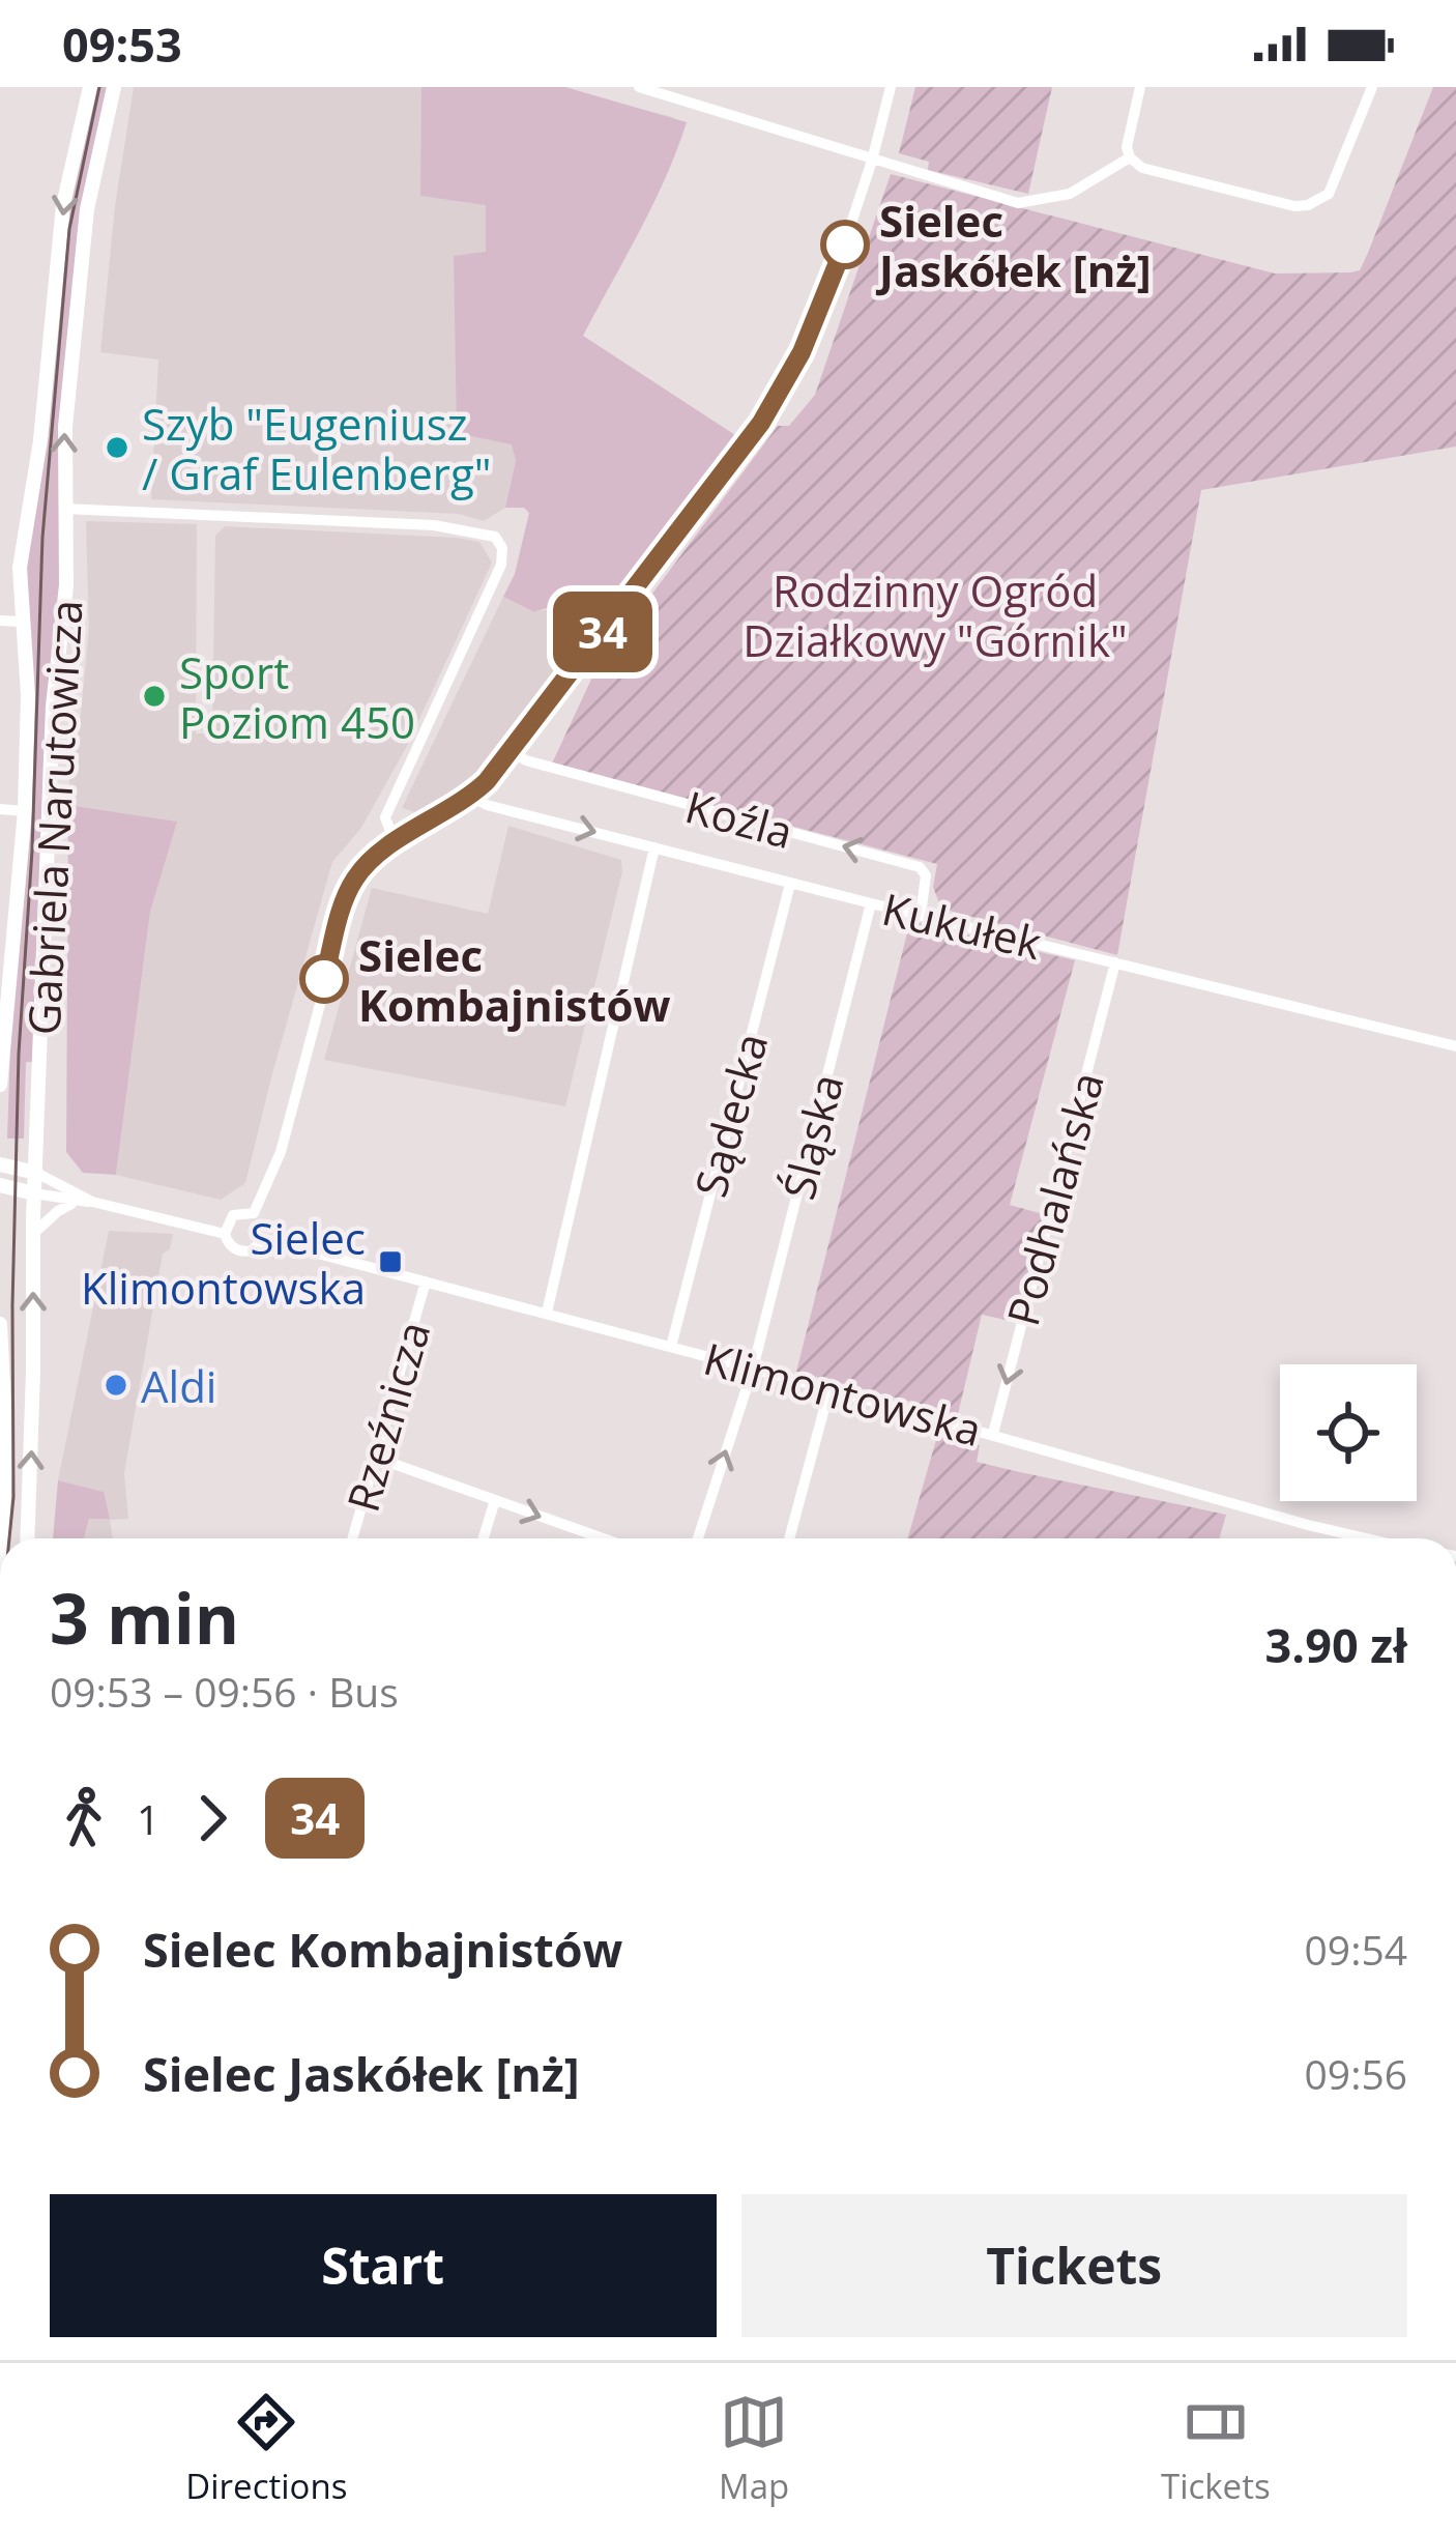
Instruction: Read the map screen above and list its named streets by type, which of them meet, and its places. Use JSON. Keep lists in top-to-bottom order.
{
  "streets": {
    "street": [
      "Gabriela Narutowicza",
      "Koźla",
      "Kukułek",
      "Sądecka",
      "Śląska",
      "Podhalańska",
      "Klimontowska",
      "Rzeźnicza"
    ]
  },
  "crossings": [
    ["Koźla", "Kukułek"],
    ["Kukułek", "Sądecka"],
    ["Kukułek", "Śląska"],
    ["Kukułek", "Podhalańska"],
    ["Sądecka", "Klimontowska"],
    ["Śląska", "Klimontowska"],
    ["Podhalańska", "Klimontowska"],
    ["Klimontowska", "Rzeźnicza"]
  ],
  "one_way": ["Koźla", "Podhalańska"],
  "parks": ["Rodzinny Ogród Działkowy \"Górnik\""],
  "places": {
    "other": [
      "Sielec Jaskółek [nż]",
      "Szyb \"Eugeniusz / Graf Eulenberg\"",
      "Sport Poziom 450",
      "Sielec Kombajnistów",
      "Aldi"
    ],
    "transit": ["Sielec Klimontowska"]
  },
  "lines": ["bus line 34"],
  "page": {
    "status": "09:53",
    "on_map": "34",
    "heading": ["3 min", "09:53 – 09:56 · Bus", "3.90 zł"],
    "legs": ["1", "34"],
    "list": [
      {
        "name": "Sielec Kombajnistów",
        "value": "09:54"
      },
      {
        "name": "Sielec Jaskółek [nż]",
        "value": "09:56"
      }
    ],
    "buttons": ["Start", "Tickets"],
    "tabs": ["Directions", "Map", "Tickets"]
  }
}
